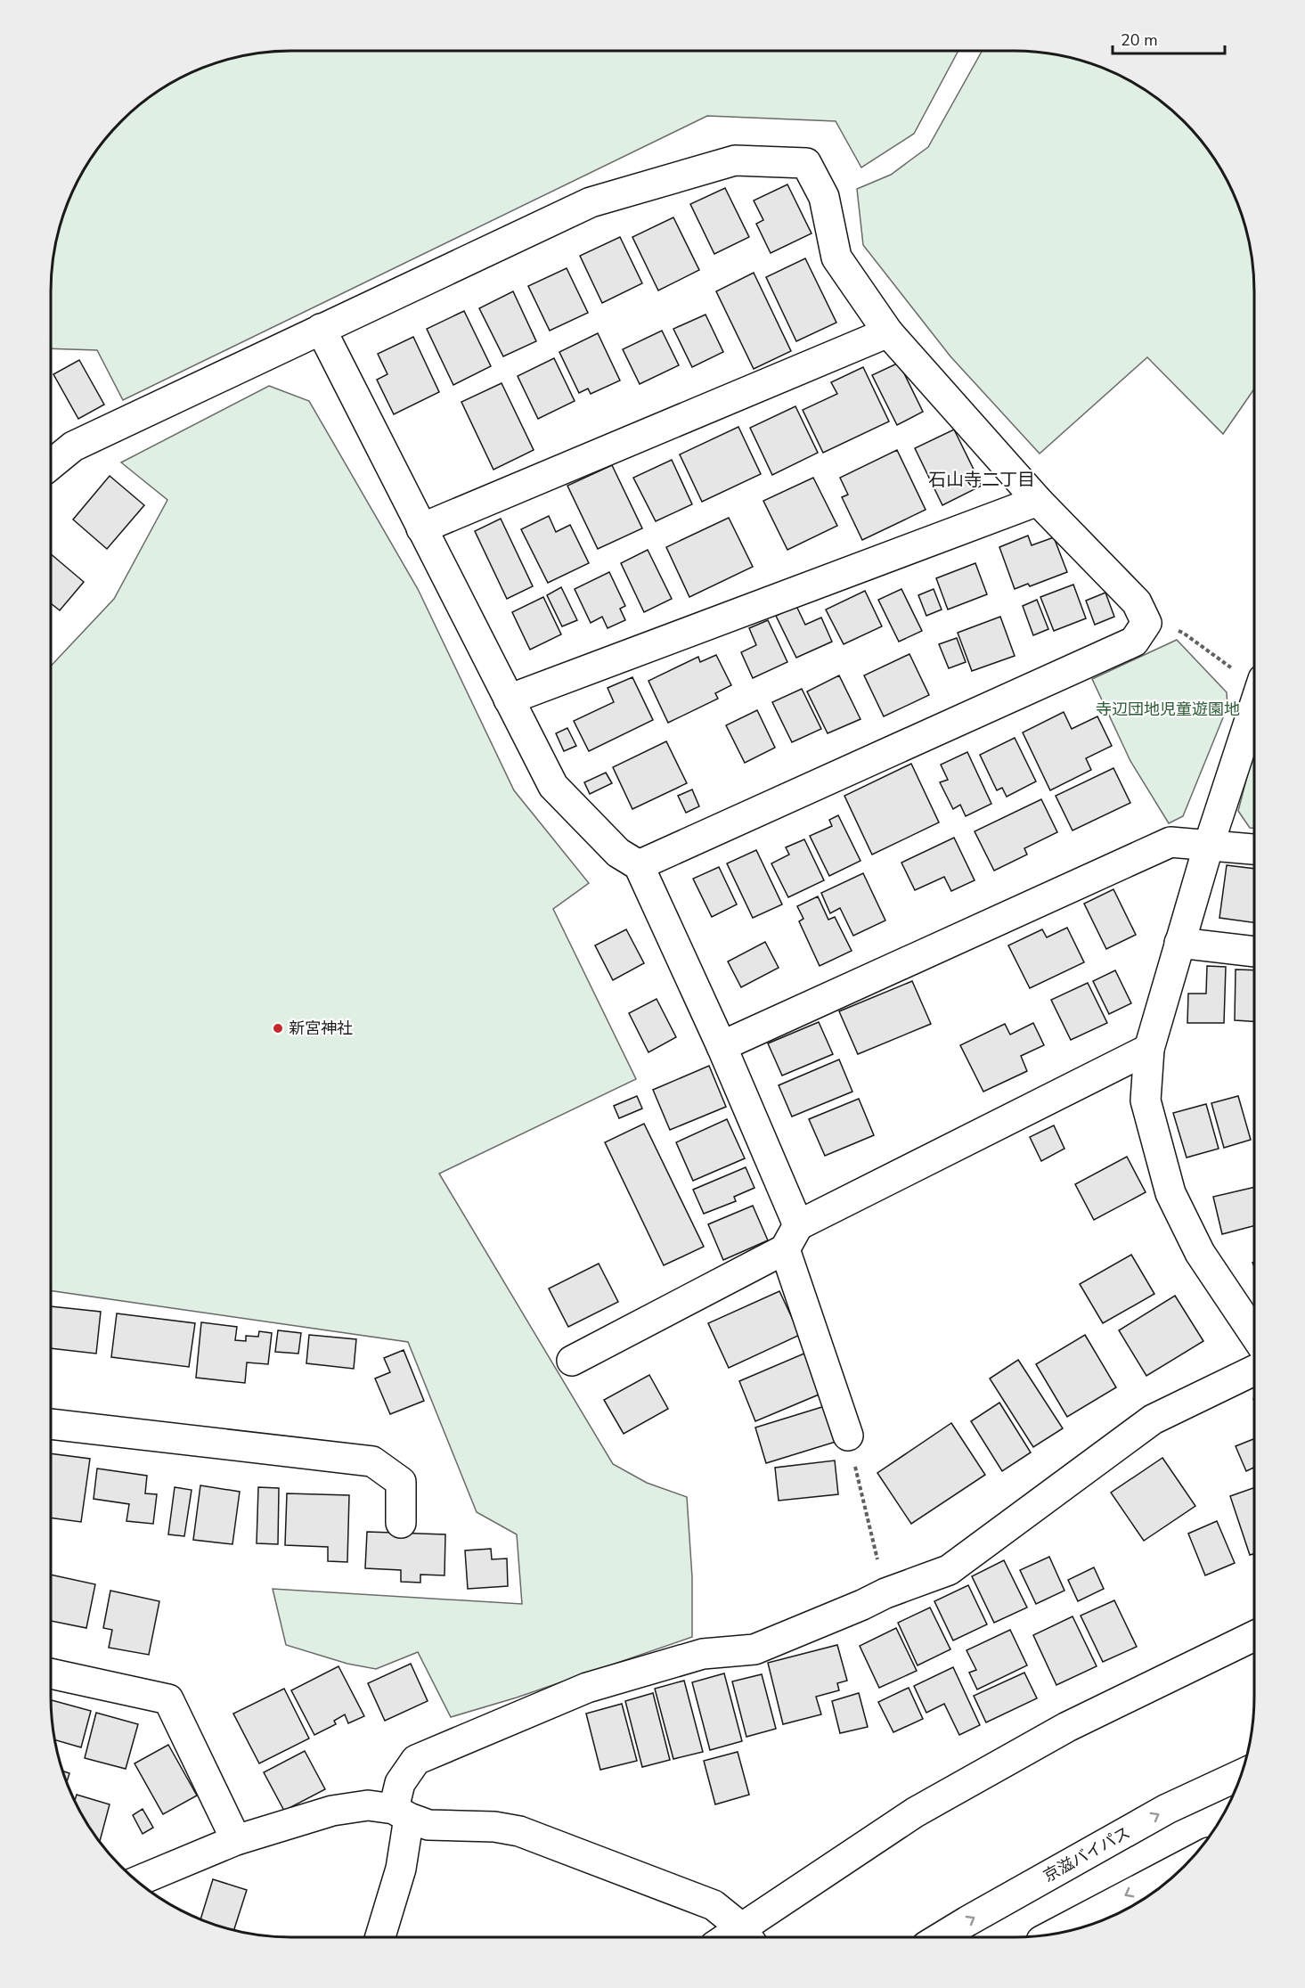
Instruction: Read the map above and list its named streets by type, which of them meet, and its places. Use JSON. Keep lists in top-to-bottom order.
{
  "streets": {
    "main road": ["京滋バイパス"]
  },
  "districts": ["石山寺二丁目"],
  "parks": ["寺辺団地児童遊園地"],
  "places": ["新宮神社"],
  "scale_bar": "20 m"
}
